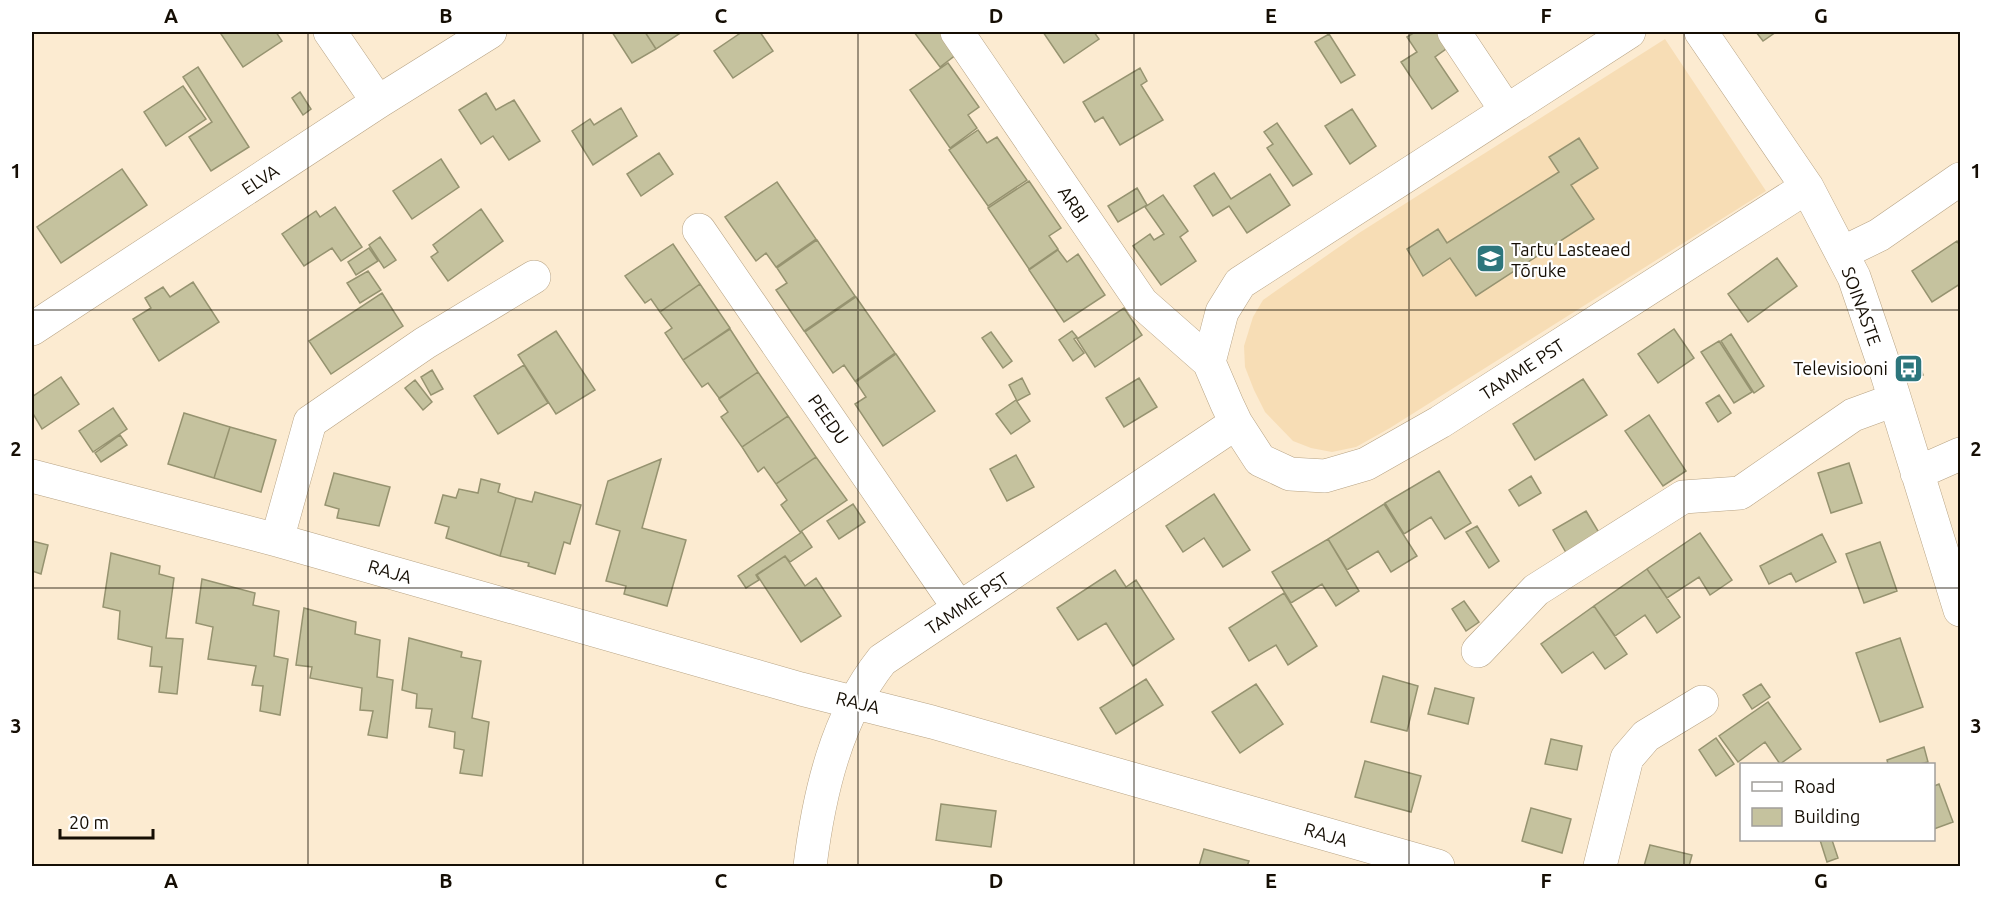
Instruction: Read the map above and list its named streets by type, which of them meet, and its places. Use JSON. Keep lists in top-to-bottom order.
{
  "streets": {
    "street": [
      "ELVA",
      "ARBI",
      "SOINASTE",
      "TAMME PST",
      "PEEDU",
      "RAJA"
    ]
  },
  "crossings": [
    ["ARBI", "TAMME PST"],
    ["SOINASTE", "TAMME PST"],
    ["TAMME PST", "PEEDU"],
    ["TAMME PST", "RAJA"]
  ],
  "places": {
    "school or university": ["Tartu Lasteaed Tõruke"],
    "bus stop": ["Televisiooni"]
  },
  "legend": ["Road", "Building"],
  "scale_bar": "20 m",
  "grid": {
    "columns": [
      "A",
      "B",
      "C",
      "D",
      "E",
      "F",
      "G"
    ],
    "rows": ["1", "2", "3"]
  }
}
